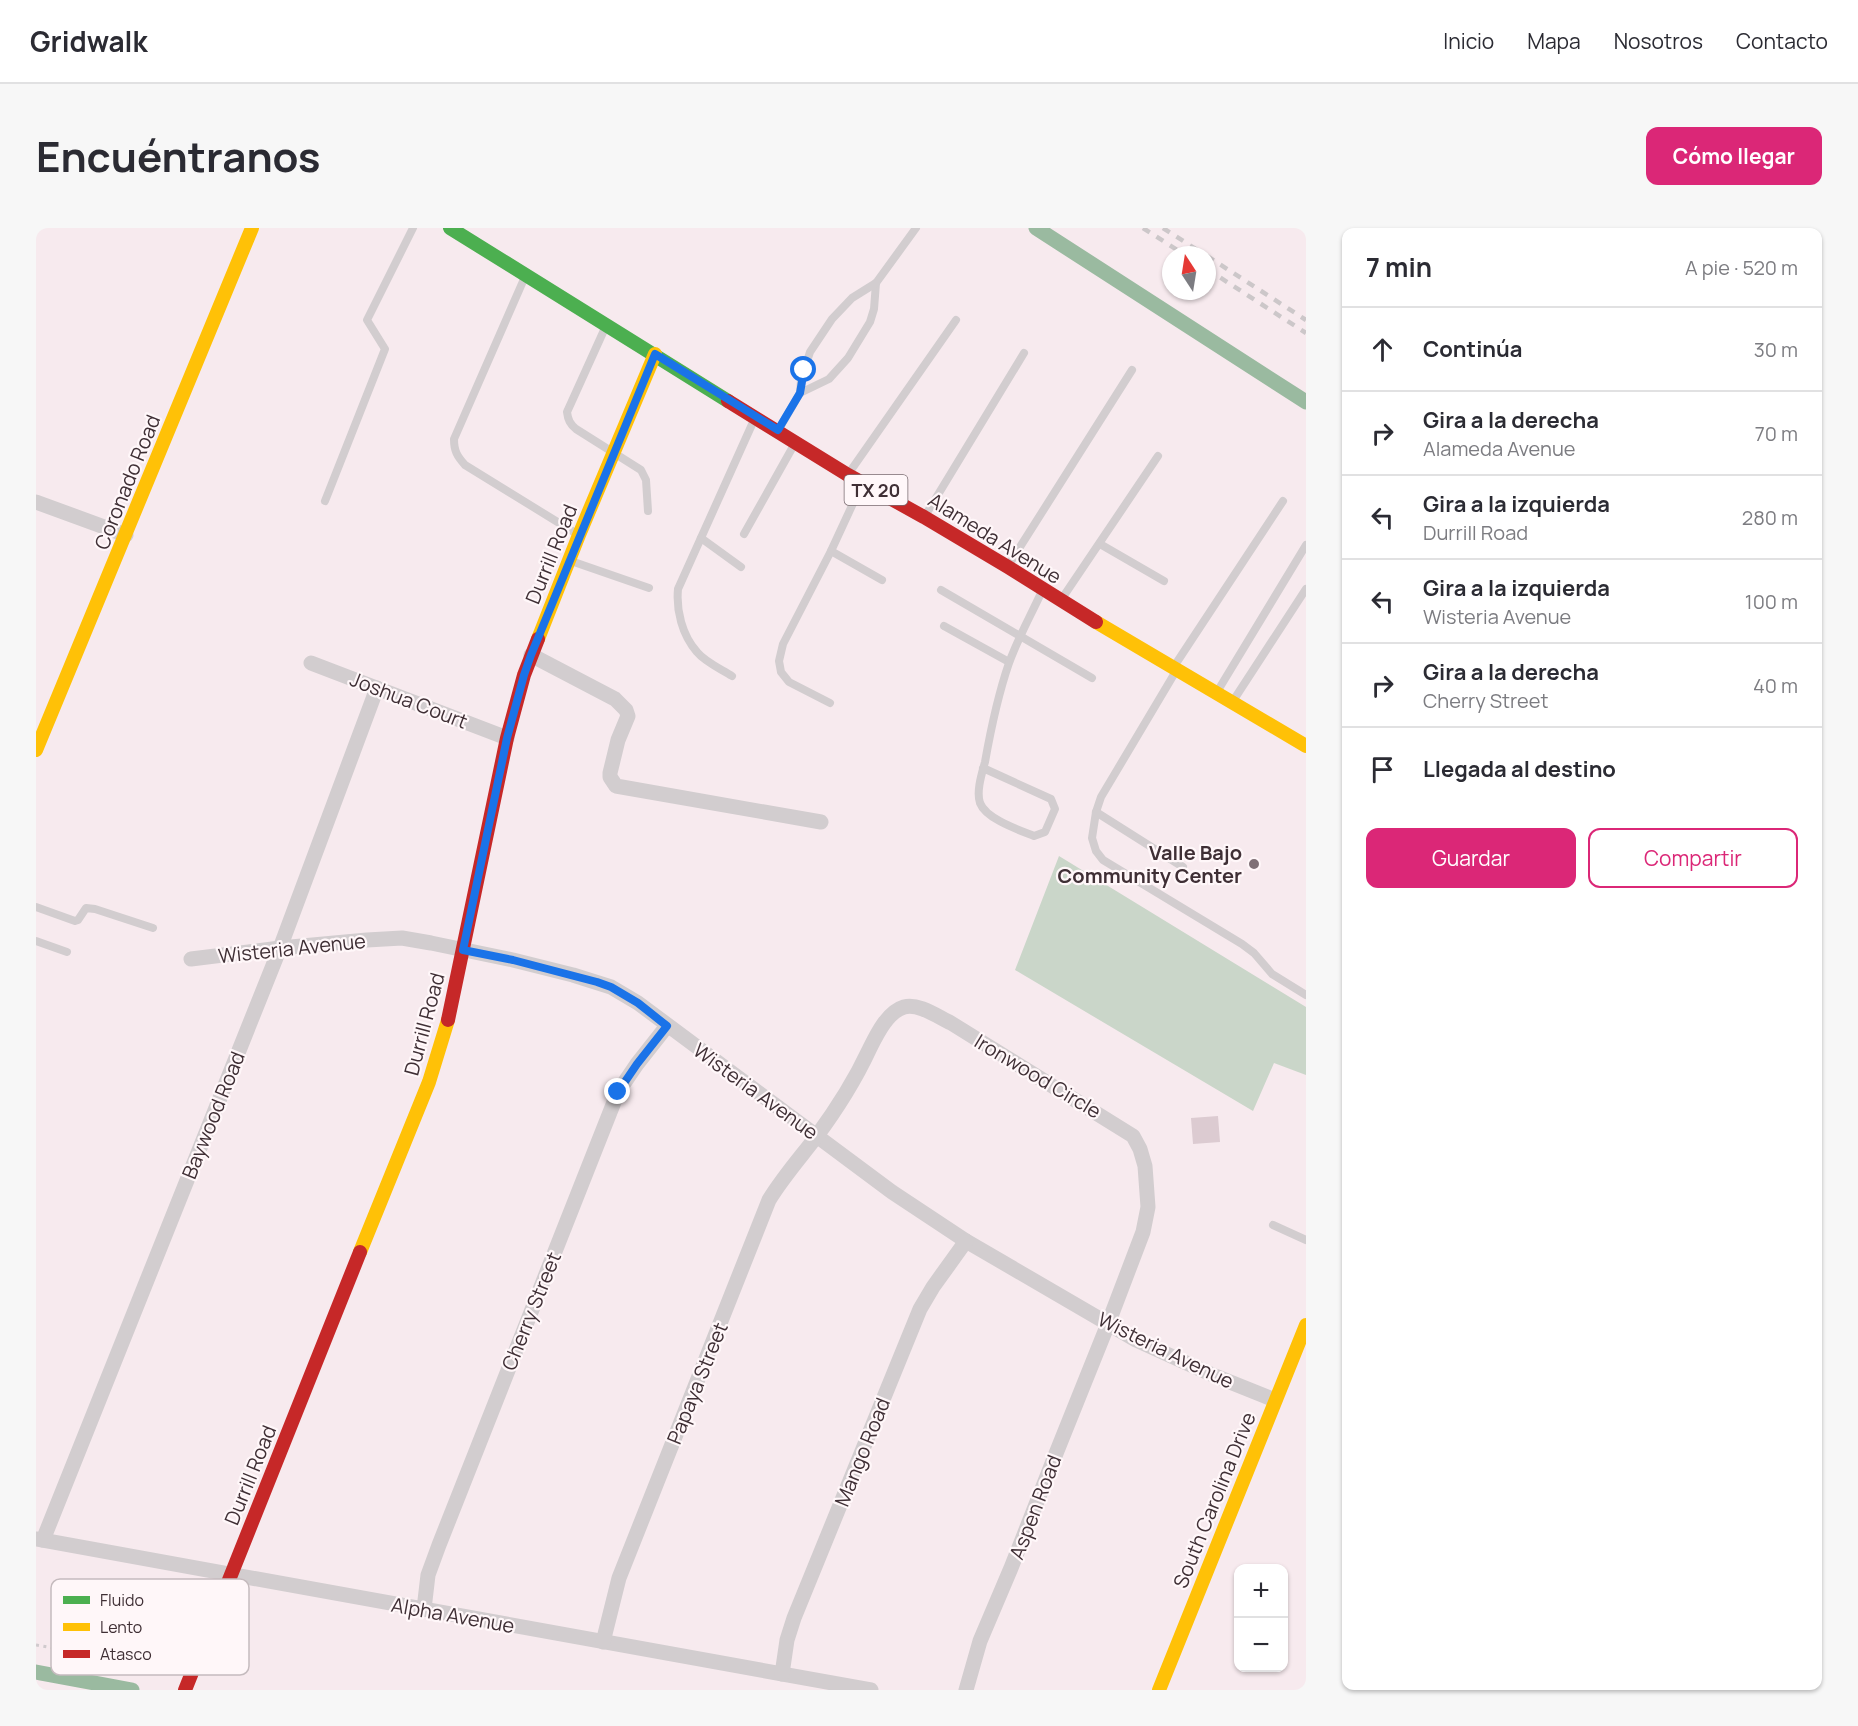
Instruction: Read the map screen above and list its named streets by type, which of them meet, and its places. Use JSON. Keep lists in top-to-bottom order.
{
  "streets": {
    "street": [
      "Coronado Road",
      "TX 20",
      "Alameda Avenue",
      "Durrill Road",
      "Joshua Court",
      "Wisteria Avenue",
      "Ironwood Circle",
      "Baywood Road",
      "Cherry Street",
      "Papaya Street",
      "Mango Road",
      "South Carolina Drive",
      "Aspen Road",
      "Alpha Avenue"
    ]
  },
  "crossings": [
    ["Alameda Avenue", "Durrill Road"],
    ["Durrill Road", "Joshua Court"],
    ["Durrill Road", "Wisteria Avenue"],
    ["Durrill Road", "Alpha Avenue"],
    ["Joshua Court", "Baywood Road"],
    ["Wisteria Avenue", "Ironwood Circle"],
    ["Wisteria Avenue", "Baywood Road"],
    ["Wisteria Avenue", "Cherry Street"],
    ["Wisteria Avenue", "Papaya Street"],
    ["Wisteria Avenue", "Mango Road"],
    ["Wisteria Avenue", "South Carolina Drive"],
    ["Wisteria Avenue", "Aspen Road"],
    ["Ironwood Circle", "Papaya Street"],
    ["Ironwood Circle", "Aspen Road"],
    ["Baywood Road", "Alpha Avenue"],
    ["Cherry Street", "Alpha Avenue"],
    ["Papaya Street", "Alpha Avenue"],
    ["Mango Road", "Alpha Avenue"]
  ],
  "places": ["Valle Bajo Community Center"],
  "legend": ["Fluido", "Lento", "Atasco"],
  "north": "top",
  "page": {
    "header": "Gridwalk",
    "nav": [
      "Inicio",
      "Mapa",
      "Nosotros",
      "Contacto"
    ],
    "title": "Encuéntranos",
    "buttons": [
      "Cómo llegar",
      ["Guardar", "Compartir"]
    ],
    "heading": ["7 min", "A pie · 520 m"],
    "list": [
      ["Continúa", "30 m"],
      ["Gira a la derecha", "Alameda Avenue", "70 m"],
      ["Gira a la izquierda", "Durrill Road", "280 m"],
      ["Gira a la izquierda", "Wisteria Avenue", "100 m"],
      ["Gira a la derecha", "Cherry Street", "40 m"],
      "Llegada al destino"
    ],
    "map_buttons": ["+", "−"]
  }
}
